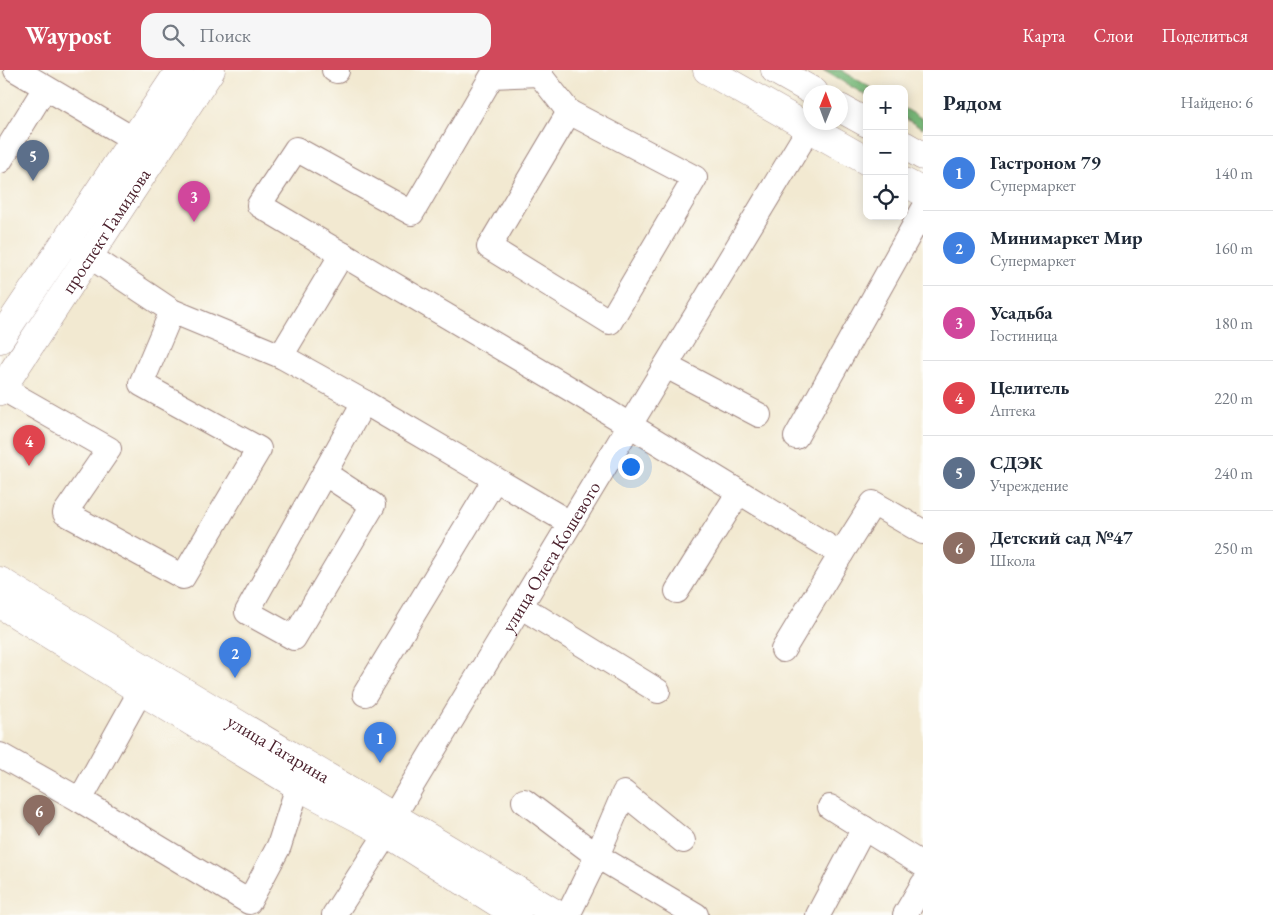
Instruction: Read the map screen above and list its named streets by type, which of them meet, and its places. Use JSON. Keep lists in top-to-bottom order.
{
  "streets": {
    "main road": ["проспект Гамидова", "улица Гагарина"],
    "street": ["улица Олега Кошевого"]
  },
  "crossings": [
    ["улица Олега Кошевого", "улица Гагарина"]
  ],
  "north": "top",
  "page": {
    "header": "Waypost",
    "search": "Поиск",
    "nav": ["Карта", "Слои", "Поделиться"],
    "heading": ["Рядом", "Найдено: 6"],
    "map_buttons": ["+", "−"],
    "list": [
      {
        "mark": "1",
        "name": "Гастроном 79",
        "note": "Супермаркет",
        "value": "140 m"
      },
      {
        "mark": "2",
        "name": "Минимаркет Мир",
        "note": "Супермаркет",
        "value": "160 m"
      },
      {
        "mark": "3",
        "name": "Усадьба",
        "note": "Гостиница",
        "value": "180 m"
      },
      {
        "mark": "4",
        "name": "Целитель",
        "note": "Аптека",
        "value": "220 m"
      },
      {
        "mark": "5",
        "name": "СДЭК",
        "note": "Учреждение",
        "value": "240 m"
      },
      {
        "mark": "6",
        "name": "Детский сад №47",
        "note": "Школа",
        "value": "250 m"
      }
    ],
    "pins": [
      "5",
      "3",
      "4",
      "2",
      "1",
      "6"
    ]
  }
}
